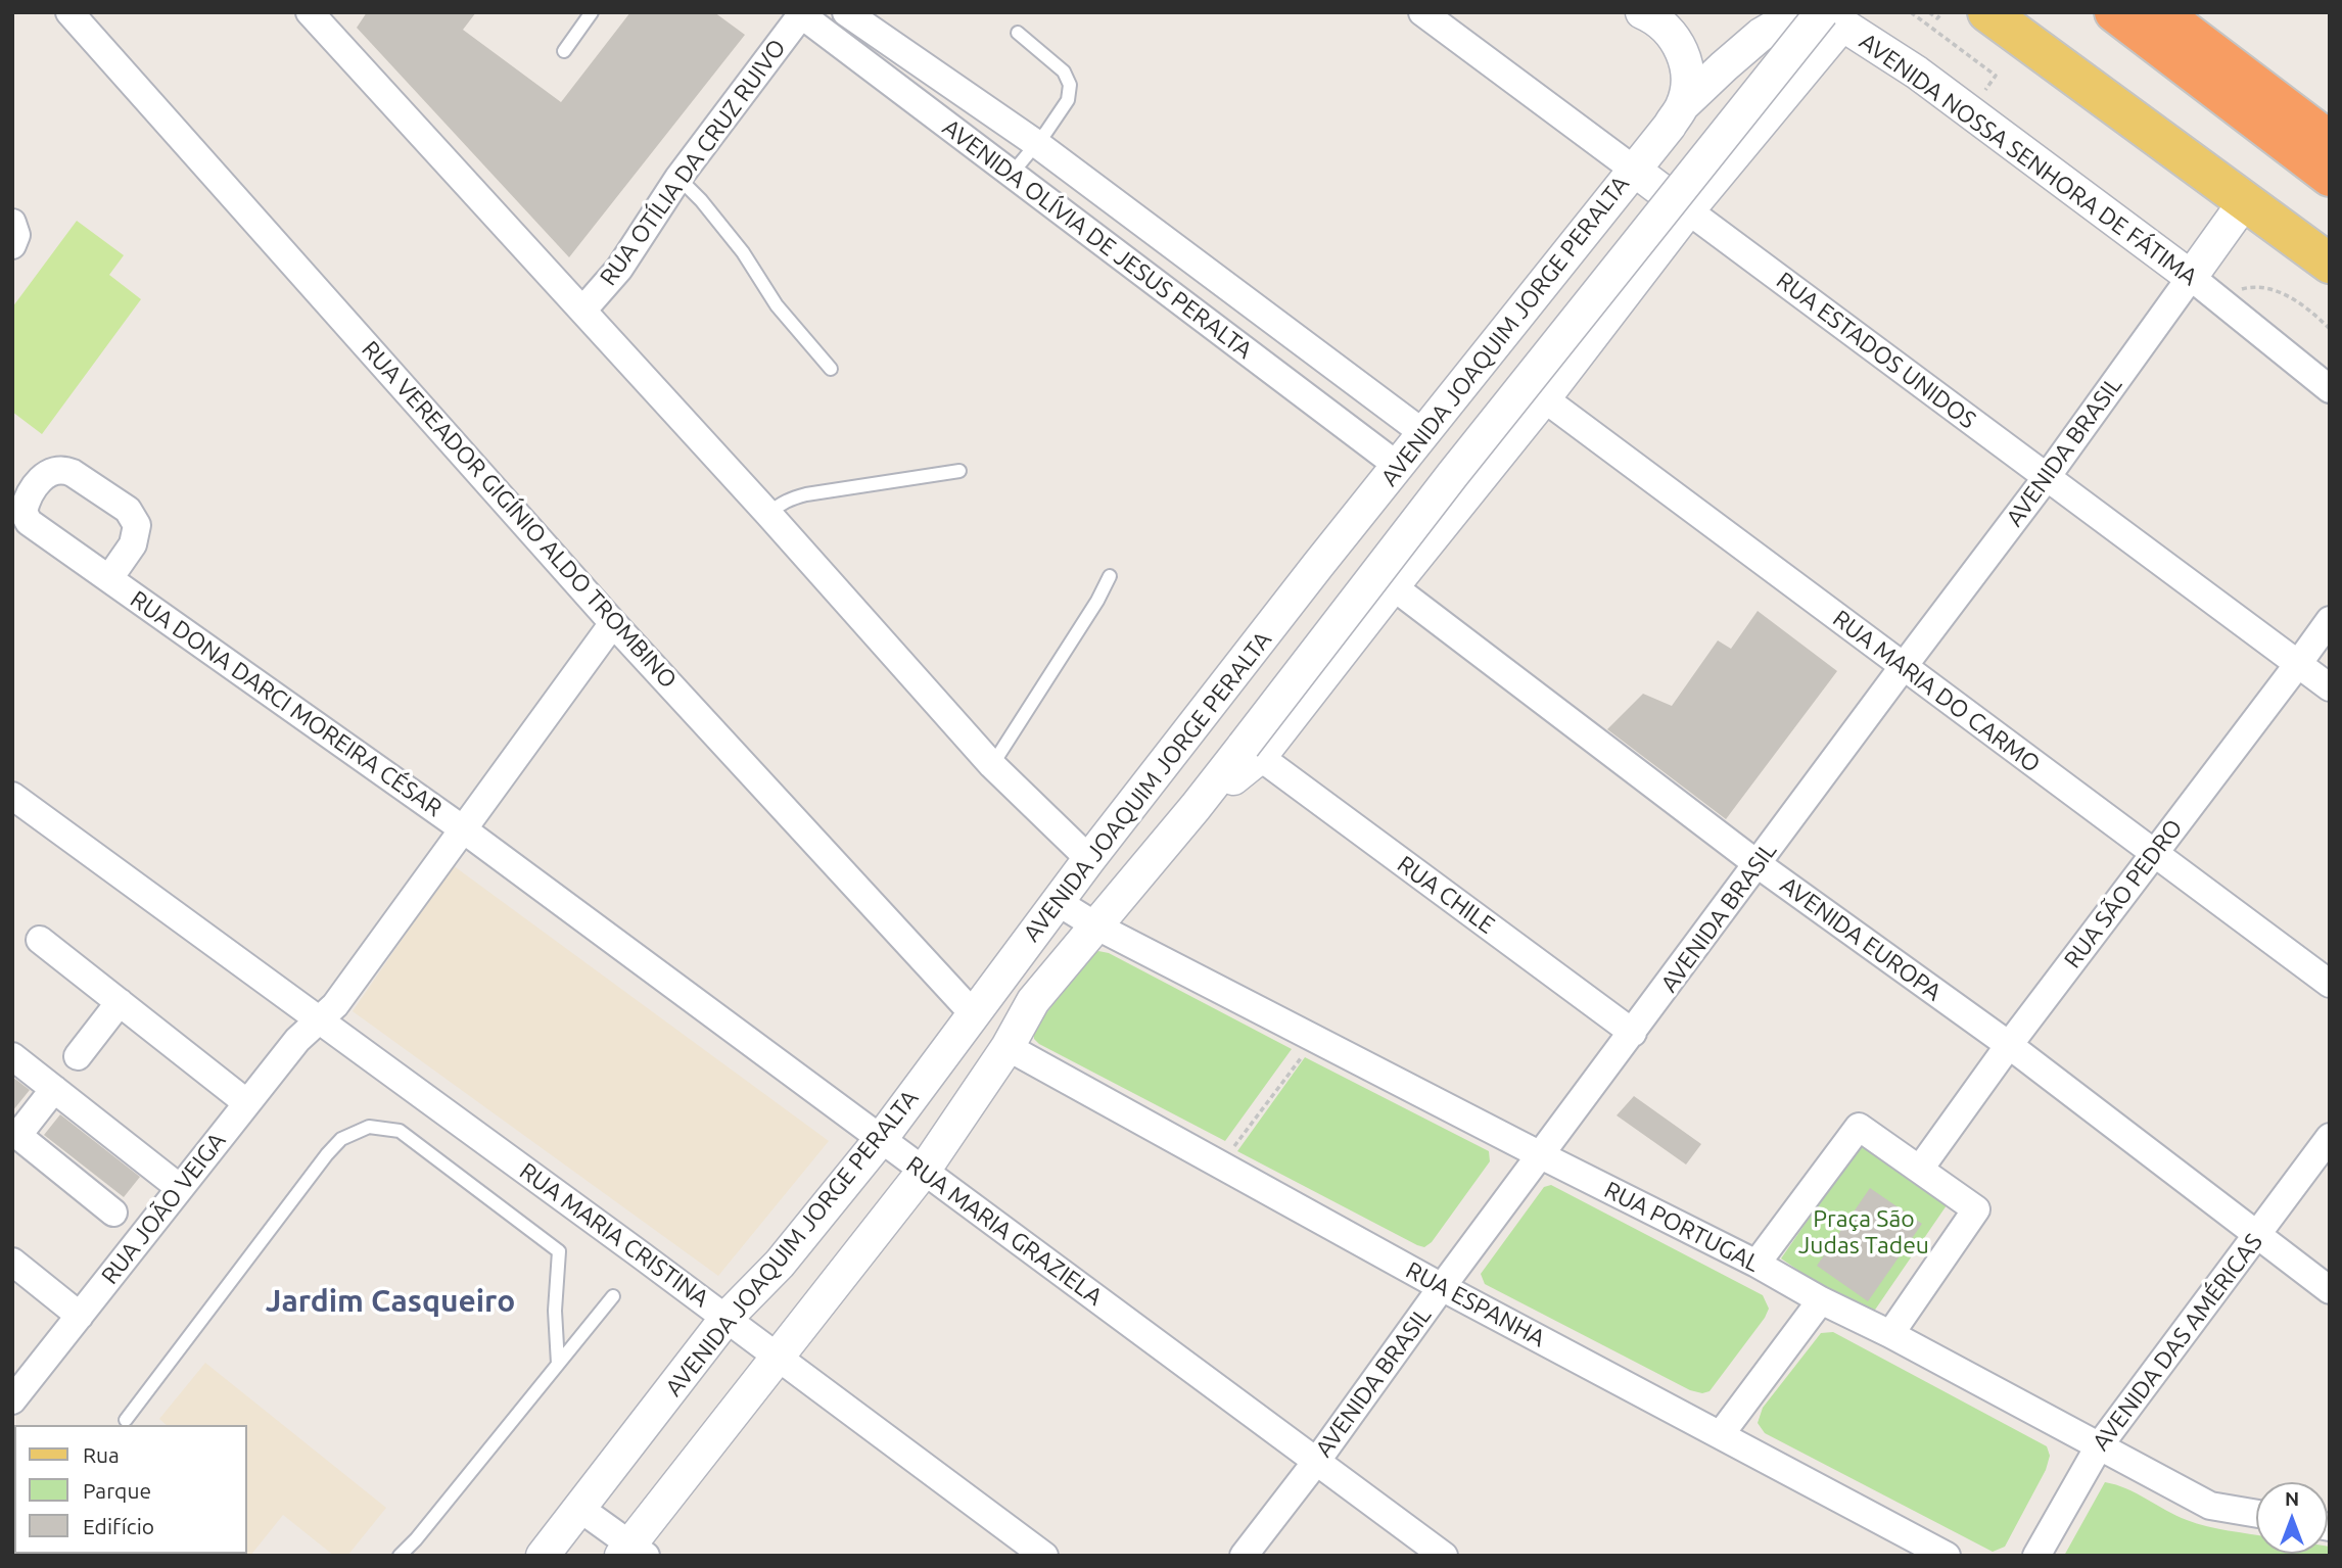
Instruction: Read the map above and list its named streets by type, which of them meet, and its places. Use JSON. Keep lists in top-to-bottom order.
{
  "streets": {
    "street": [
      "AVENIDA NOSSA SENHORA DE FÁTIMA",
      "RUA OTÍLIA DA CRUZ RUIVO",
      "AVENIDA OLÍVIA DE JESUS PERALTA",
      "AVENIDA JOAQUIM JORGE PERALTA",
      "RUA ESTADOS UNIDOS",
      "AVENIDA BRASIL",
      "RUA VEREADOR GIGÍNIO ALDO TROMBINO",
      "RUA MARIA DO CARMO",
      "RUA DONA DARCI MOREIRA CÉSAR",
      "RUA SÃO PEDRO",
      "RUA CHILE",
      "AVENIDA EUROPA",
      "RUA JOÃO VEIGA",
      "RUA PORTUGAL",
      "RUA MARIA GRAZIELA",
      "RUA MARIA CRISTINA",
      "RUA ESPANHA",
      "AVENIDA DAS AMÉRICAS"
    ]
  },
  "crossings": [
    ["AVENIDA NOSSA SENHORA DE FÁTIMA", "AVENIDA JOAQUIM JORGE PERALTA"],
    ["AVENIDA NOSSA SENHORA DE FÁTIMA", "AVENIDA BRASIL"],
    ["RUA OTÍLIA DA CRUZ RUIVO", "AVENIDA OLÍVIA DE JESUS PERALTA"],
    ["AVENIDA OLÍVIA DE JESUS PERALTA", "AVENIDA JOAQUIM JORGE PERALTA"],
    ["AVENIDA JOAQUIM JORGE PERALTA", "RUA ESTADOS UNIDOS"],
    ["AVENIDA JOAQUIM JORGE PERALTA", "RUA VEREADOR GIGÍNIO ALDO TROMBINO"],
    ["AVENIDA JOAQUIM JORGE PERALTA", "RUA MARIA DO CARMO"],
    ["AVENIDA JOAQUIM JORGE PERALTA", "RUA CHILE"],
    ["AVENIDA JOAQUIM JORGE PERALTA", "AVENIDA EUROPA"],
    ["AVENIDA JOAQUIM JORGE PERALTA", "RUA PORTUGAL"],
    ["AVENIDA JOAQUIM JORGE PERALTA", "RUA MARIA GRAZIELA"],
    ["AVENIDA JOAQUIM JORGE PERALTA", "RUA MARIA CRISTINA"],
    ["AVENIDA JOAQUIM JORGE PERALTA", "RUA ESPANHA"],
    ["RUA ESTADOS UNIDOS", "AVENIDA BRASIL"],
    ["RUA ESTADOS UNIDOS", "RUA SÃO PEDRO"],
    ["AVENIDA BRASIL", "RUA MARIA DO CARMO"],
    ["AVENIDA BRASIL", "RUA CHILE"],
    ["AVENIDA BRASIL", "AVENIDA EUROPA"],
    ["AVENIDA BRASIL", "RUA PORTUGAL"],
    ["AVENIDA BRASIL", "RUA MARIA GRAZIELA"],
    ["AVENIDA BRASIL", "RUA ESPANHA"],
    ["RUA VEREADOR GIGÍNIO ALDO TROMBINO", "RUA JOÃO VEIGA"],
    ["RUA MARIA DO CARMO", "RUA SÃO PEDRO"],
    ["RUA DONA DARCI MOREIRA CÉSAR", "RUA JOÃO VEIGA"],
    ["RUA DONA DARCI MOREIRA CÉSAR", "RUA MARIA GRAZIELA"],
    ["RUA SÃO PEDRO", "AVENIDA EUROPA"],
    ["AVENIDA EUROPA", "AVENIDA DAS AMÉRICAS"],
    ["RUA JOÃO VEIGA", "RUA MARIA GRAZIELA"],
    ["RUA JOÃO VEIGA", "RUA MARIA CRISTINA"],
    ["RUA PORTUGAL", "AVENIDA DAS AMÉRICAS"]
  ],
  "districts": ["Jardim Casqueiro"],
  "parks": ["Praça São Judas Tadeu"],
  "legend": ["Rua", "Parque", "Edifício"],
  "north": "top"
}
